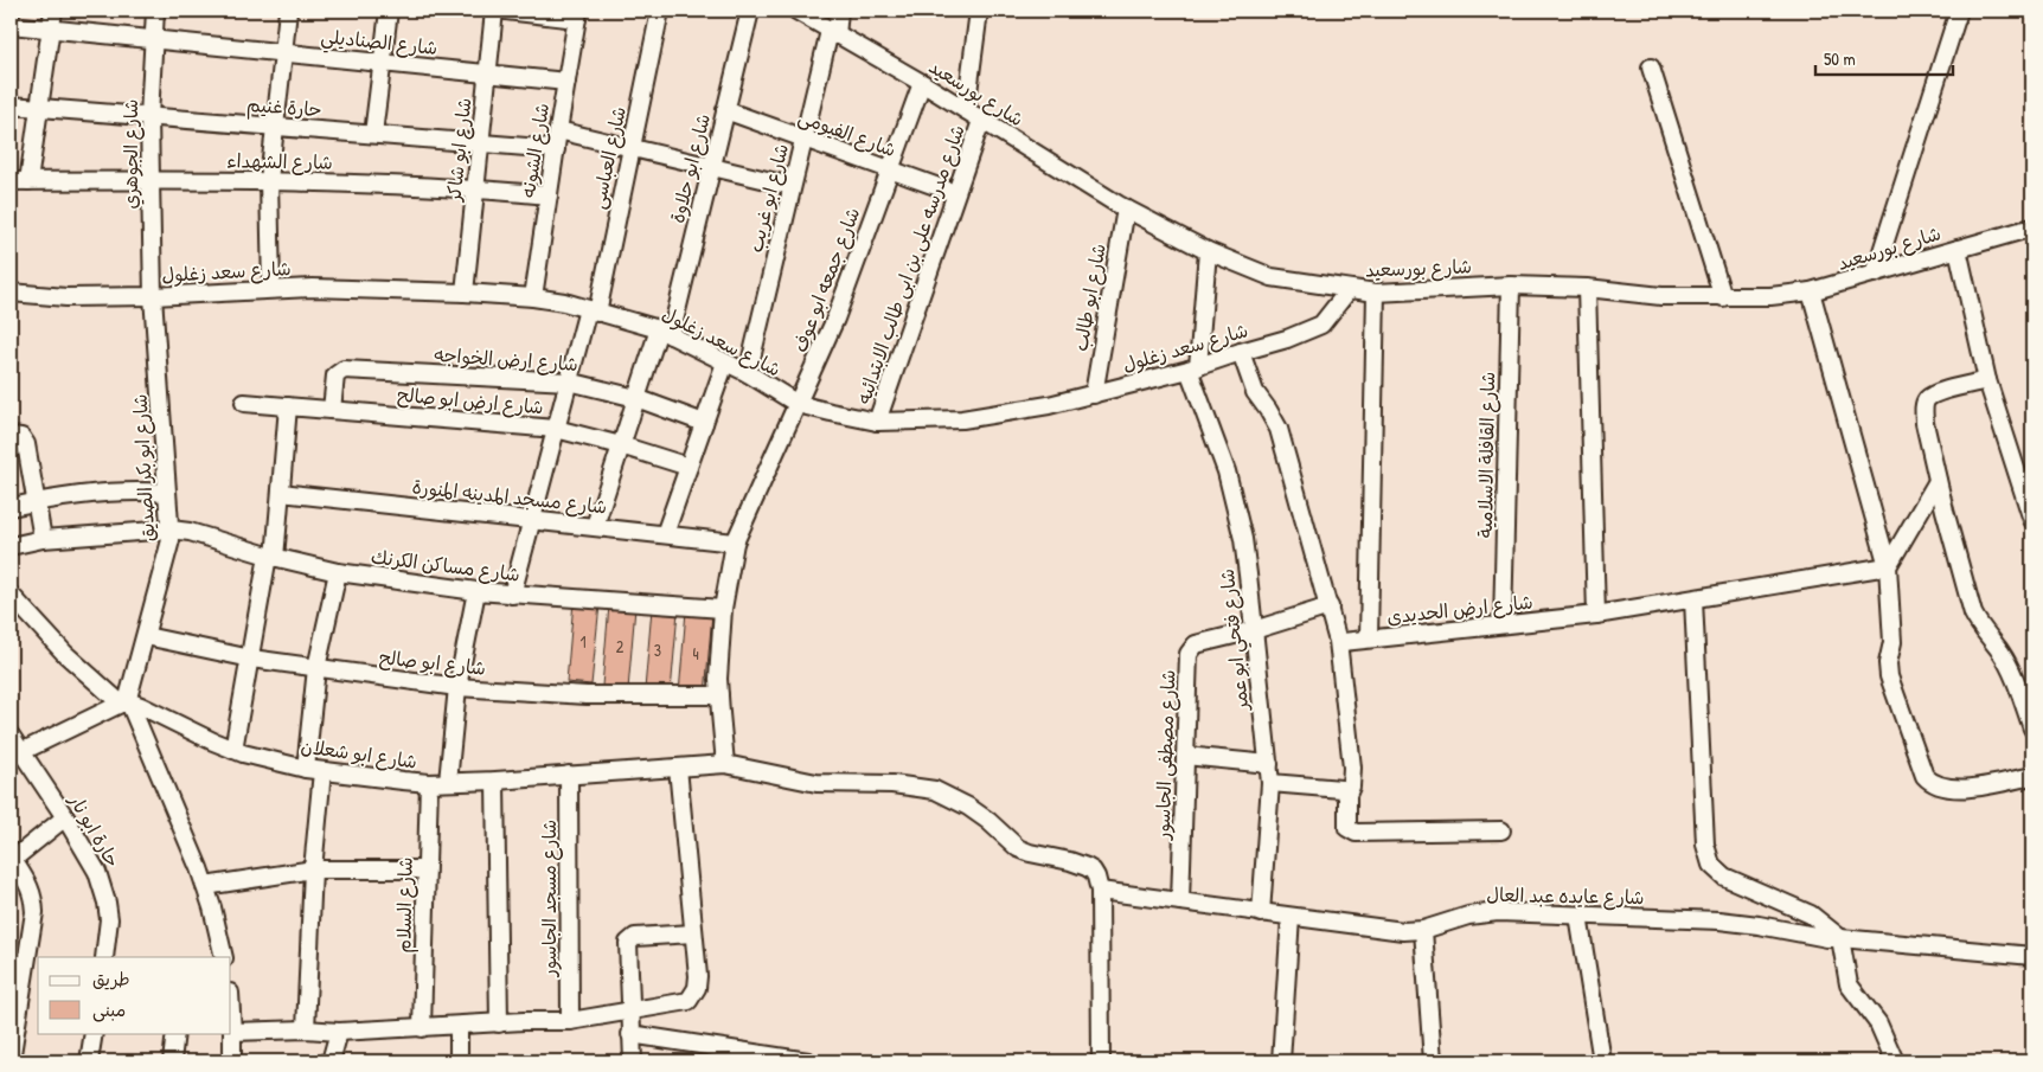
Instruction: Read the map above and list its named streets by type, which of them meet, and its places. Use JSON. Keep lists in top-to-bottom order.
{
  "streets": {
    "street": [
      "شارع الصناديلي",
      "شارع بورسعيد",
      "حارة غنيم",
      "شارع الفيومى",
      "شارع ابو شاكر",
      "شارع الشونه",
      "شارع الجوهري",
      "شارع العباسى",
      "شارع الشهداء",
      "شارع ابو حلاوة",
      "شارع ابو غريب",
      "شارع مدرسه على بن ابى طالب الابتدائيه",
      "شارع سعد زغلول",
      "شارع جمعه ابو عوف",
      "شارع ابو طالب",
      "شارع ارض الخواجه",
      "شارع ارض ابو صالح",
      "شارع القافلة الاسلامية",
      "شارع ابو بكر الصديق",
      "شارع مسجد المدينه المنورة",
      "شارع مساكن الكرنك",
      "شارع ارض الحديدى",
      "شارع فتحي ابو عمر",
      "شارع ابو صالح",
      "شارع ابو شعلان",
      "شارع مصطفى الجاسور",
      "حارة ابو نار",
      "شارع عايده عبد العال",
      "شارع مسجد الجاسور",
      "شارع السلام"
    ]
  },
  "crossings": [
    ["شارع الصناديلي", "شارع ابو شاكر"],
    ["شارع الصناديلي", "شارع الشونه"],
    ["شارع الصناديلي", "شارع الجوهري"],
    ["شارع بورسعيد", "شارع ابو غريب"],
    ["شارع بورسعيد", "شارع مدرسه على بن ابى طالب الابتدائيه"],
    ["شارع بورسعيد", "شارع سعد زغلول"],
    ["شارع بورسعيد", "شارع جمعه ابو عوف"],
    ["شارع بورسعيد", "شارع ابو طالب"],
    ["شارع بورسعيد", "شارع القافلة الاسلامية"],
    ["حارة غنيم", "شارع ابو شاكر"],
    ["حارة غنيم", "شارع الشونه"],
    ["حارة غنيم", "شارع الجوهري"],
    ["شارع الفيومى", "شارع ابو حلاوة"],
    ["شارع الفيومى", "شارع ابو غريب"],
    ["شارع الفيومى", "شارع مدرسه على بن ابى طالب الابتدائيه"],
    ["شارع الفيومى", "شارع جمعه ابو عوف"],
    ["شارع ابو شاكر", "شارع الشهداء"],
    ["شارع ابو شاكر", "شارع سعد زغلول"],
    ["شارع الشونه", "شارع الشهداء"],
    ["شارع الشونه", "شارع سعد زغلول"],
    ["شارع الجوهري", "شارع الشهداء"],
    ["شارع الجوهري", "شارع سعد زغلول"],
    ["شارع الجوهري", "شارع ابو بكر الصديق"],
    ["شارع العباسى", "شارع سعد زغلول"],
    ["شارع العباسى", "شارع ارض الخواجه"],
    ["شارع العباسى", "شارع ارض ابو صالح"],
    ["شارع العباسى", "شارع مسجد المدينه المنورة"],
    ["شارع العباسى", "شارع مساكن الكرنك"],
    ["شارع ابو حلاوة", "شارع سعد زغلول"],
    ["شارع ابو غريب", "شارع سعد زغلول"],
    ["شارع مدرسه على بن ابى طالب الابتدائيه", "شارع سعد زغلول"],
    ["شارع سعد زغلول", "شارع جمعه ابو عوف"],
    ["شارع سعد زغلول", "شارع ابو طالب"],
    ["شارع سعد زغلول", "شارع ابو بكر الصديق"],
    ["شارع سعد زغلول", "شارع فتحي ابو عمر"],
    ["شارع جمعه ابو عوف", "شارع مسجد المدينه المنورة"],
    ["شارع جمعه ابو عوف", "شارع مساكن الكرنك"],
    ["شارع جمعه ابو عوف", "شارع ابو صالح"],
    ["شارع جمعه ابو عوف", "شارع ابو شعلان"],
    ["شارع ارض الخواجه", "شارع ارض ابو صالح"],
    ["شارع القافلة الاسلامية", "شارع ارض الحديدى"],
    ["شارع ابو بكر الصديق", "شارع مساكن الكرنك"],
    ["شارع ابو بكر الصديق", "شارع ابو صالح"],
    ["شارع ابو بكر الصديق", "شارع ابو شعلان"],
    ["شارع فتحي ابو عمر", "شارع مصطفى الجاسور"],
    ["شارع فتحي ابو عمر", "شارع عايده عبد العال"],
    ["شارع ابو شعلان", "شارع عايده عبد العال"],
    ["شارع ابو شعلان", "شارع مسجد الجاسور"],
    ["شارع ابو شعلان", "شارع السلام"],
    ["شارع مصطفى الجاسور", "شارع عايده عبد العال"]
  ],
  "house_numbers": [
    "1",
    "2",
    "3",
    "4"
  ],
  "legend": ["طريق", "مبنى"],
  "scale_bar": "50 m"
}
